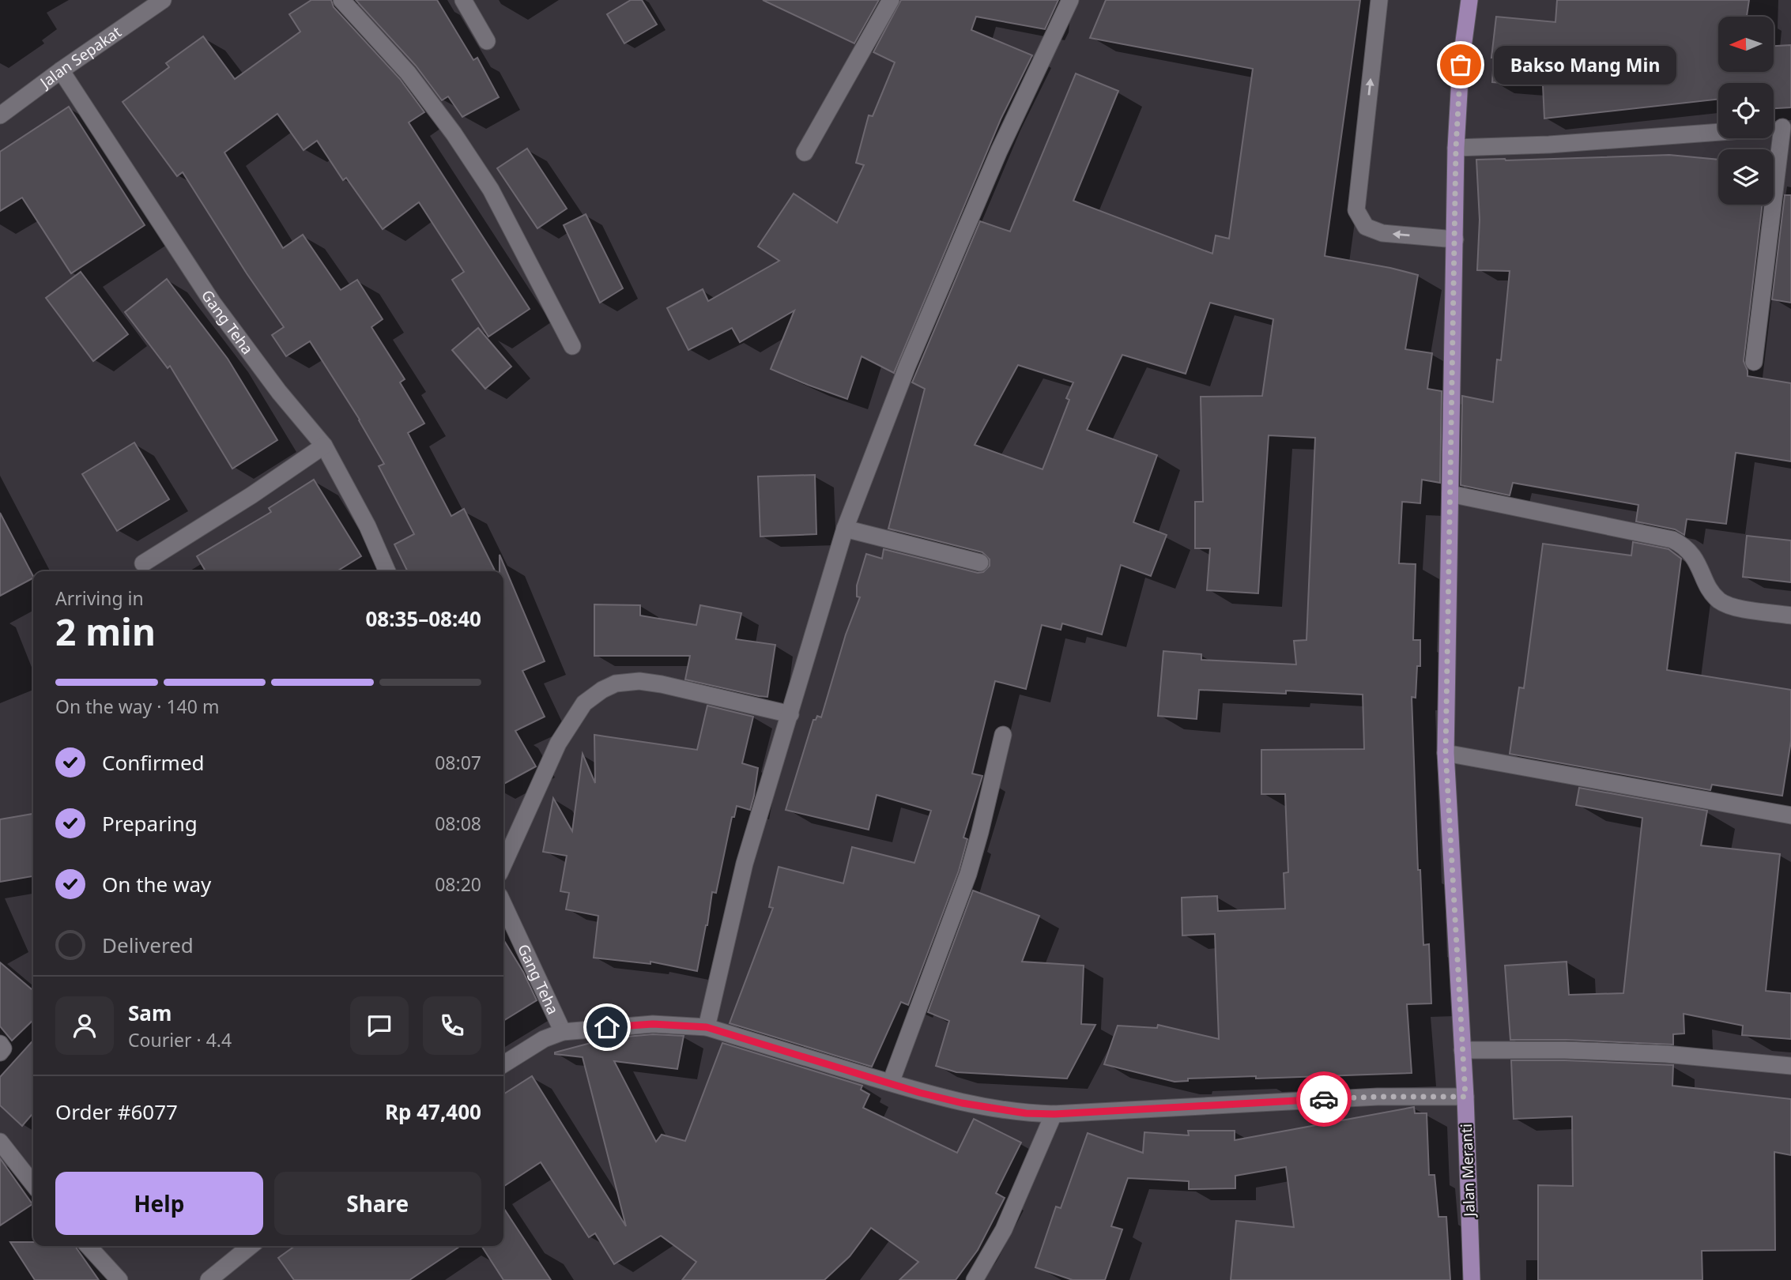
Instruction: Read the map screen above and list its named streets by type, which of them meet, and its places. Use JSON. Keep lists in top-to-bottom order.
{
  "streets": {
    "main road": ["Jalan Meranti"],
    "street": ["Jalan Sepakat", "Gang Teha"]
  },
  "crossings": [
    ["Jalan Sepakat", "Gang Teha"]
  ],
  "places": ["Bakso Mang Min"],
  "north": "left",
  "page": {
    "bubble": "Bakso Mang Min",
    "heading": ["2 min", "Arriving in", "08:35–08:40"],
    "panel": [
      "Sam",
      "Courier · 4.4",
      "Order #6077",
      "Rp 47,400"
    ],
    "bar": "On the way · 140 m",
    "list": [
      ["Confirmed", "08:07"],
      ["Preparing", "08:08"],
      ["On the way", "08:20"],
      "Delivered"
    ],
    "buttons": ["Help", "Share"]
  }
}
